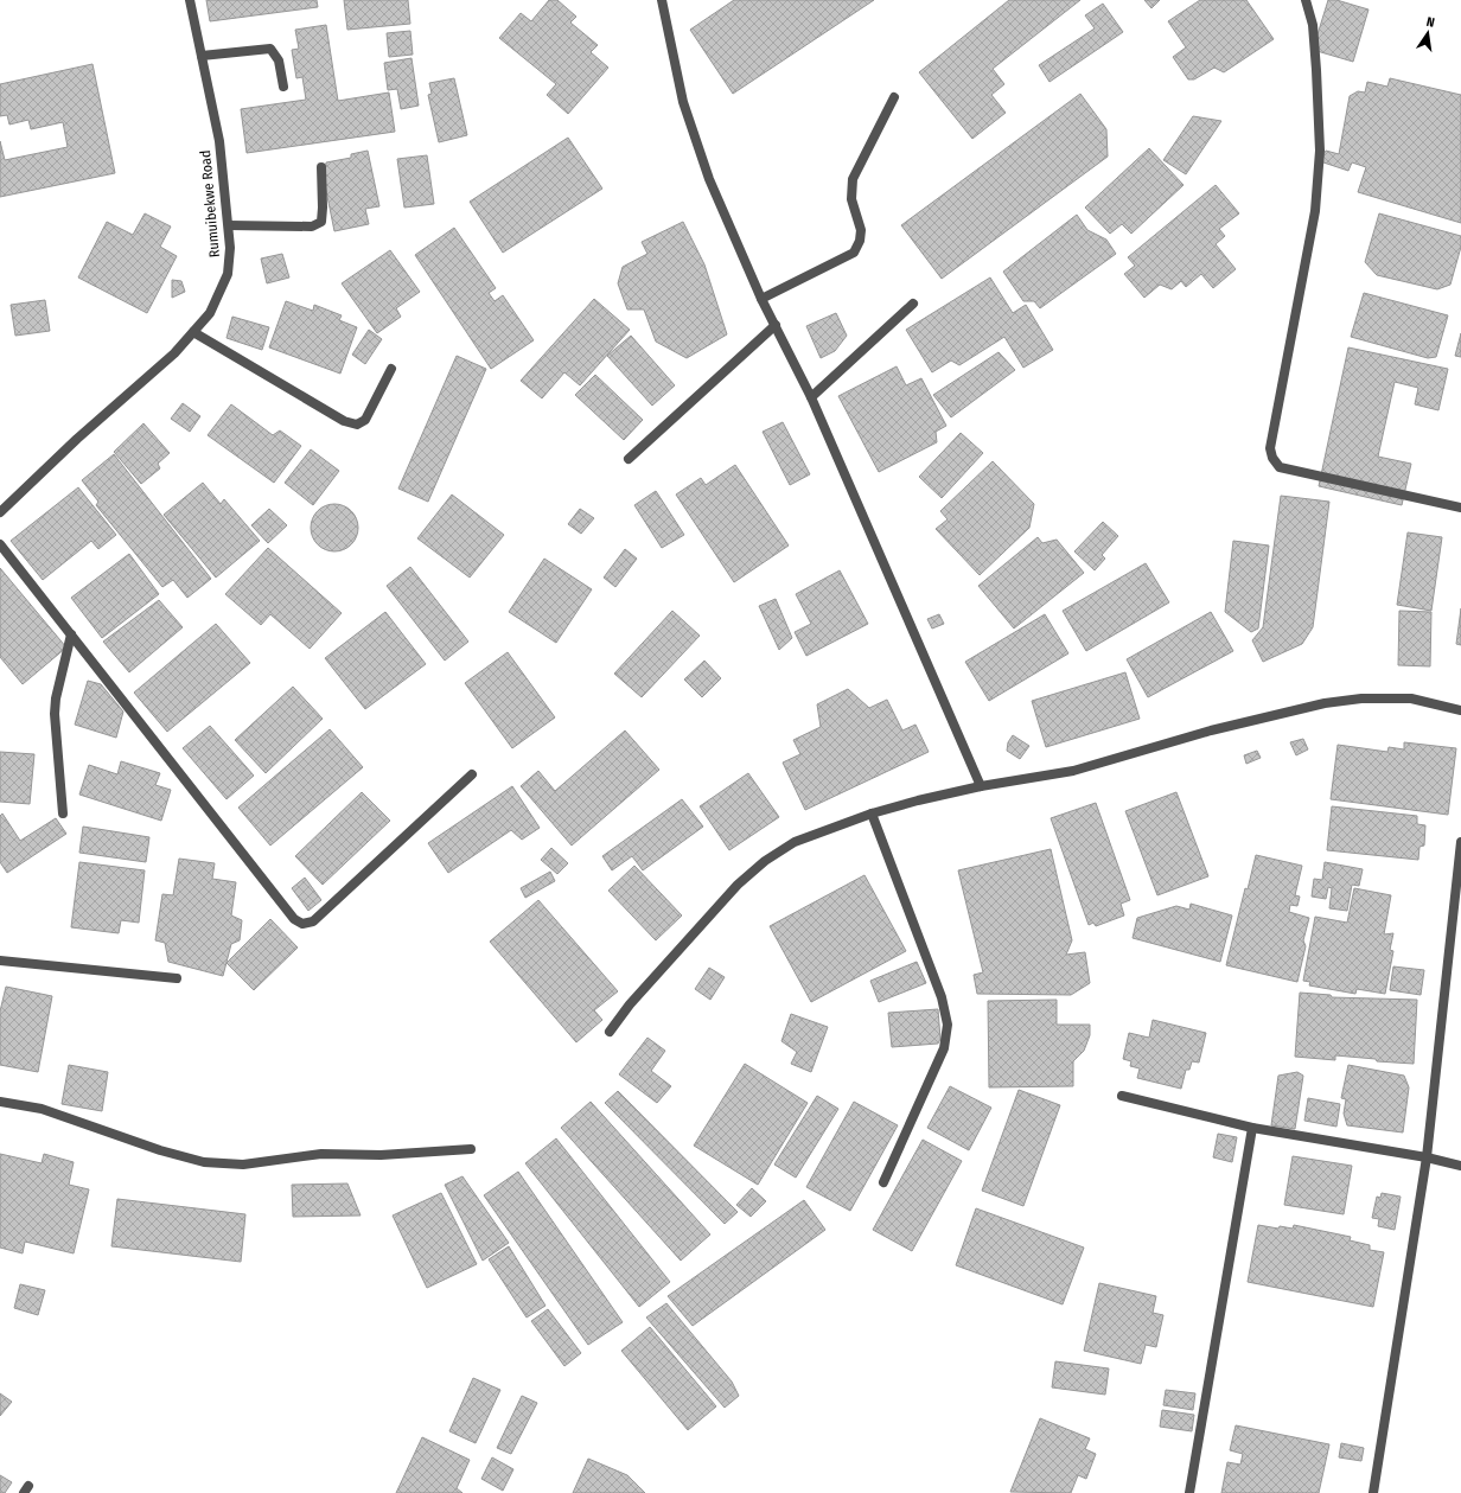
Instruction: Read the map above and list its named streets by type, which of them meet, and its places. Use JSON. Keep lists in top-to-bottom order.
{
  "streets": {
    "street": ["Rumuibekwe Road"]
  },
  "north": "top"
}
